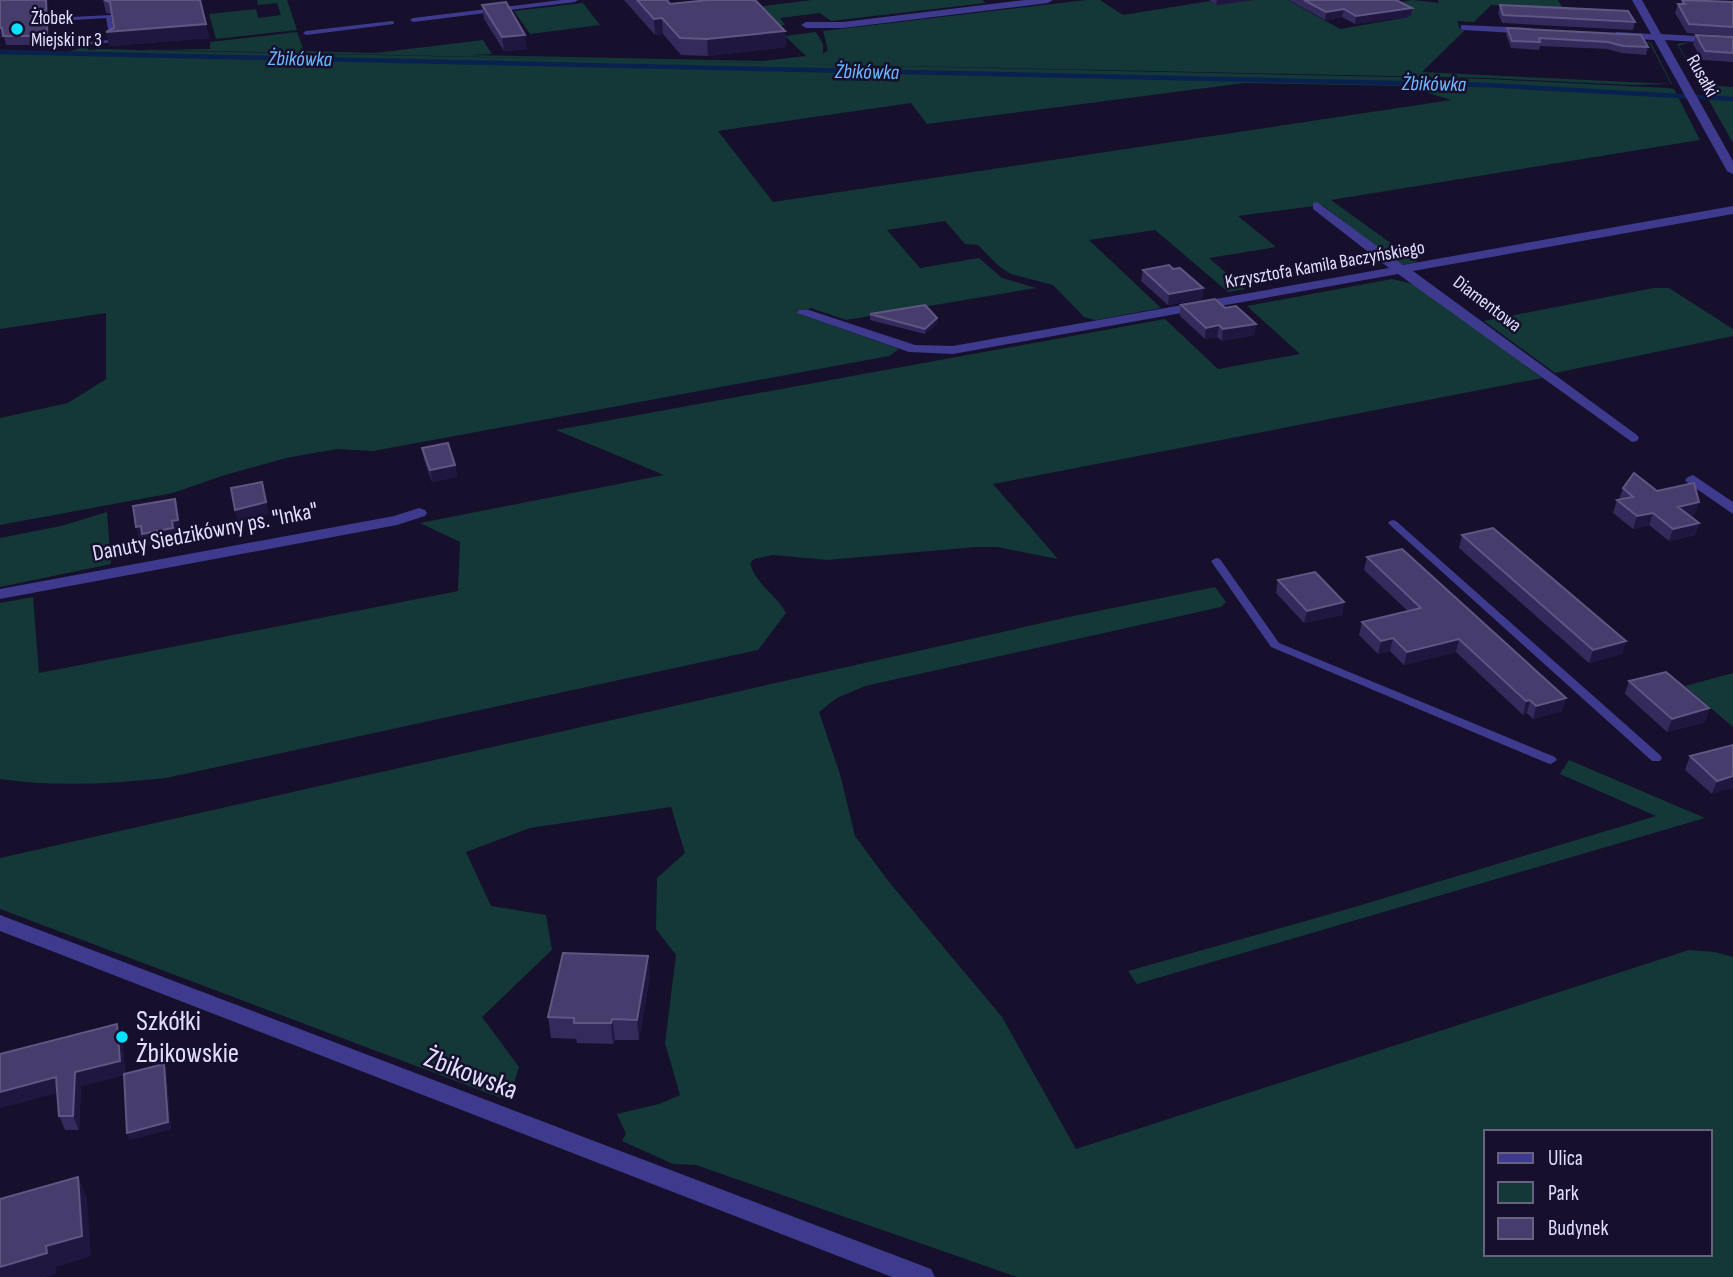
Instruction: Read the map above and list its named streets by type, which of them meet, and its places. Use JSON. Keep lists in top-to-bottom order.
{
  "streets": {
    "street": [
      "Rusałki",
      "Krzysztofa Kamila Baczyńskiego",
      "Diamentowa",
      "Danuty Siedzikówny ps. \"Inka\"",
      "Żbikowska"
    ]
  },
  "crossings": [
    ["Krzysztofa Kamila Baczyńskiego", "Diamentowa"]
  ],
  "water": ["Żbikówka"],
  "places": ["Żłobek Miejski nr 3", "Szkółki Żbikowskie"],
  "legend": ["Ulica", "Park", "Budynek"]
}
